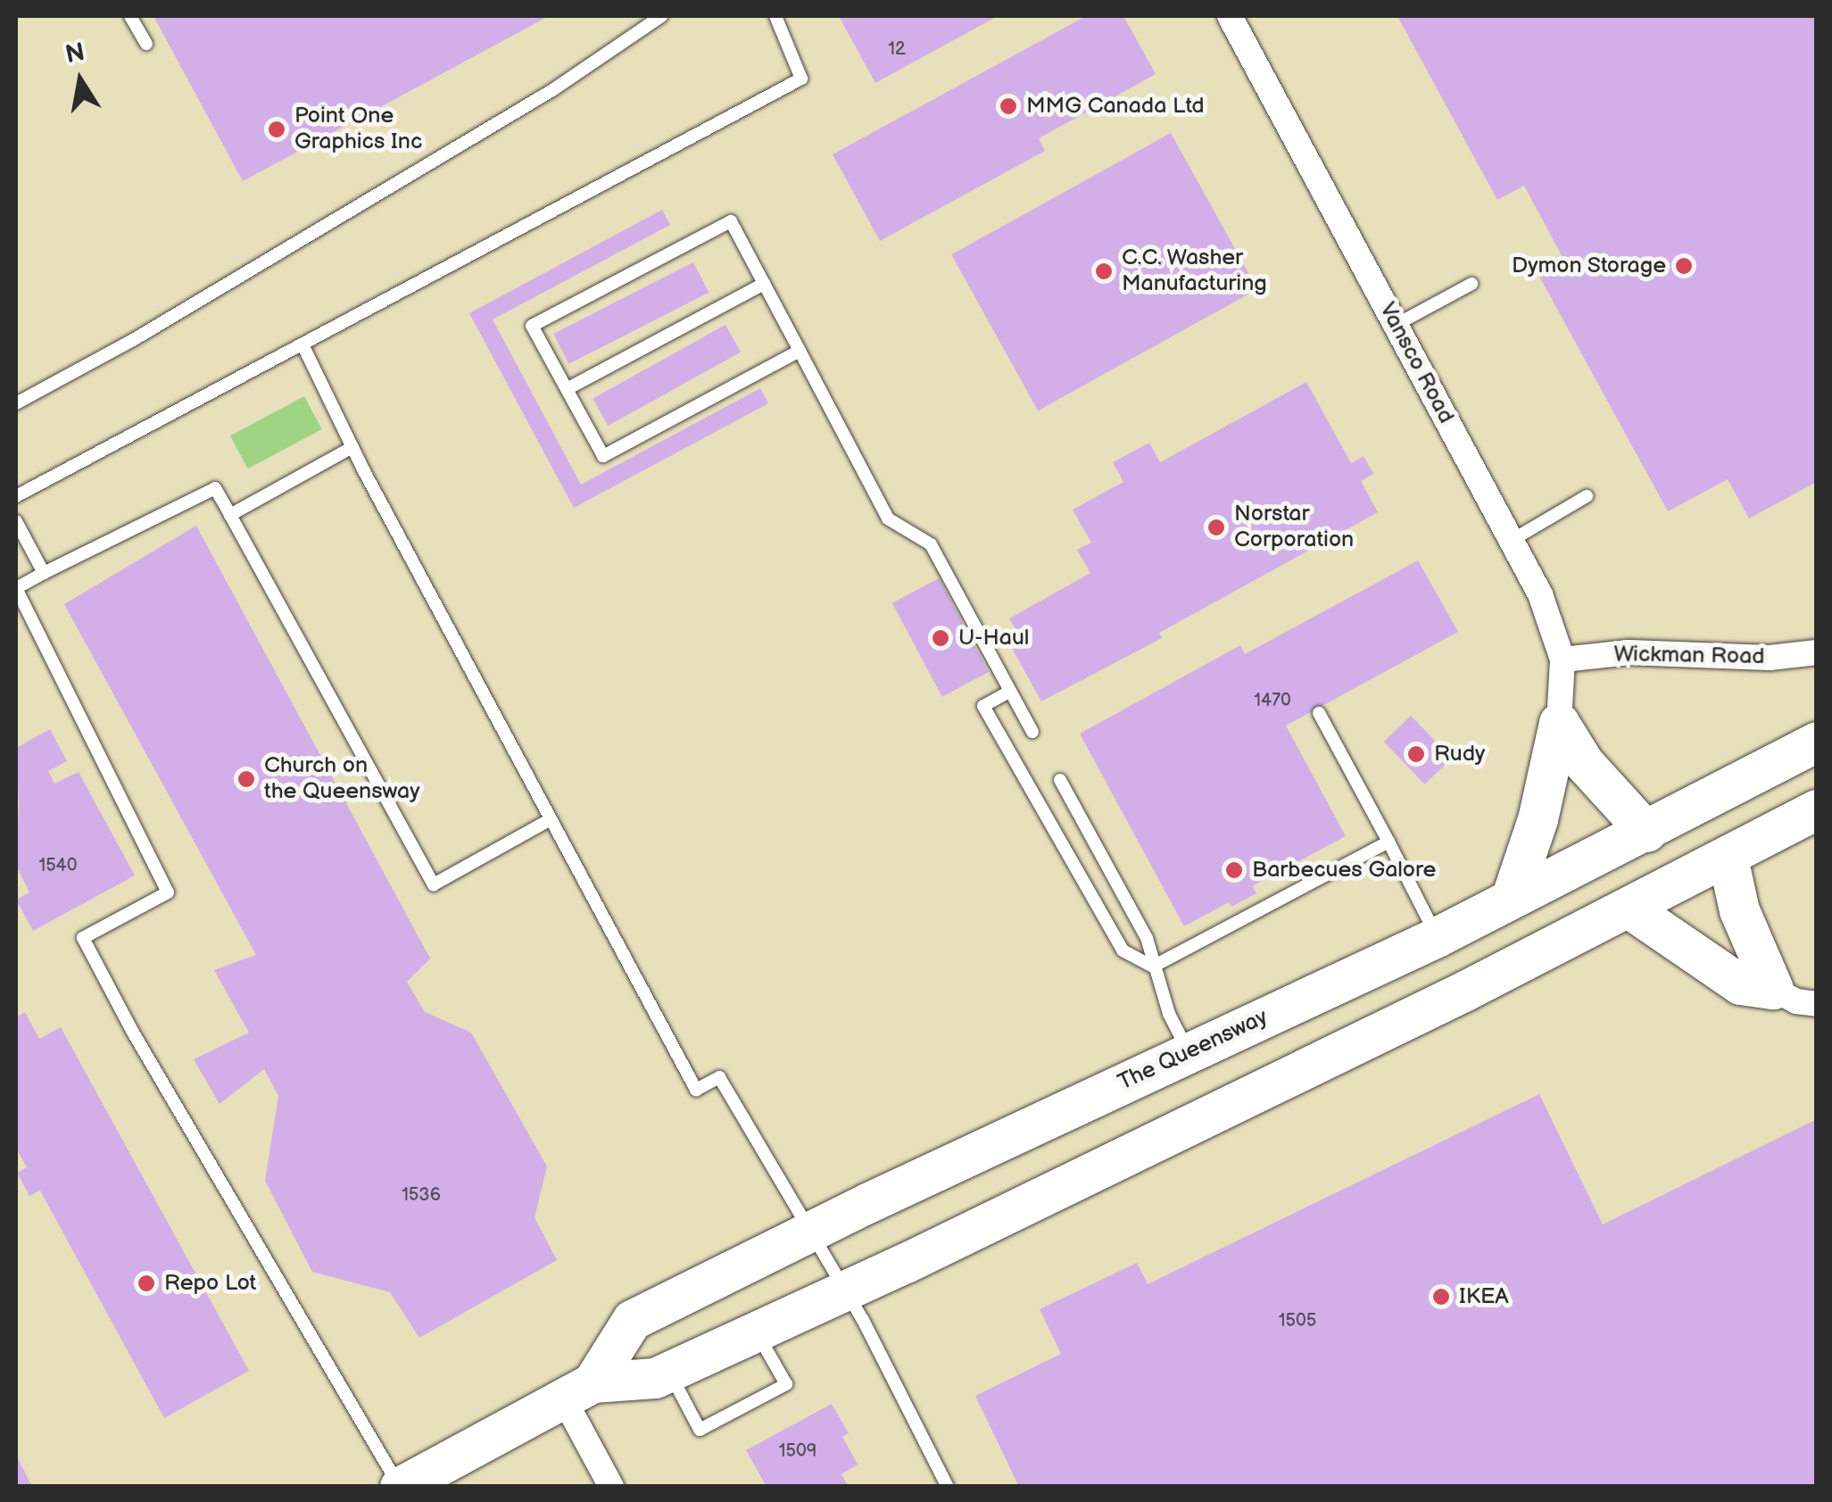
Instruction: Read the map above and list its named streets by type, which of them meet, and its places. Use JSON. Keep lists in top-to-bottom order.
{
  "streets": {
    "main road": ["The Queensway"],
    "street": ["Vansco Road", "Wickman Road"]
  },
  "crossings": [
    ["Vansco Road", "Wickman Road"]
  ],
  "places": [
    "MMG Canada Ltd",
    "Point One Graphics Inc",
    "Dymon Storage",
    "C.C. Washer Manufacturing",
    "Norstar Corporation",
    "U-Haul",
    "Rudy",
    "Church on the Queensway",
    "Barbecues Galore",
    "Repo Lot",
    "IKEA"
  ],
  "house_numbers": [
    "12",
    "1470",
    "1540",
    "1536",
    "1505",
    "1509"
  ],
  "north": "top"
}
